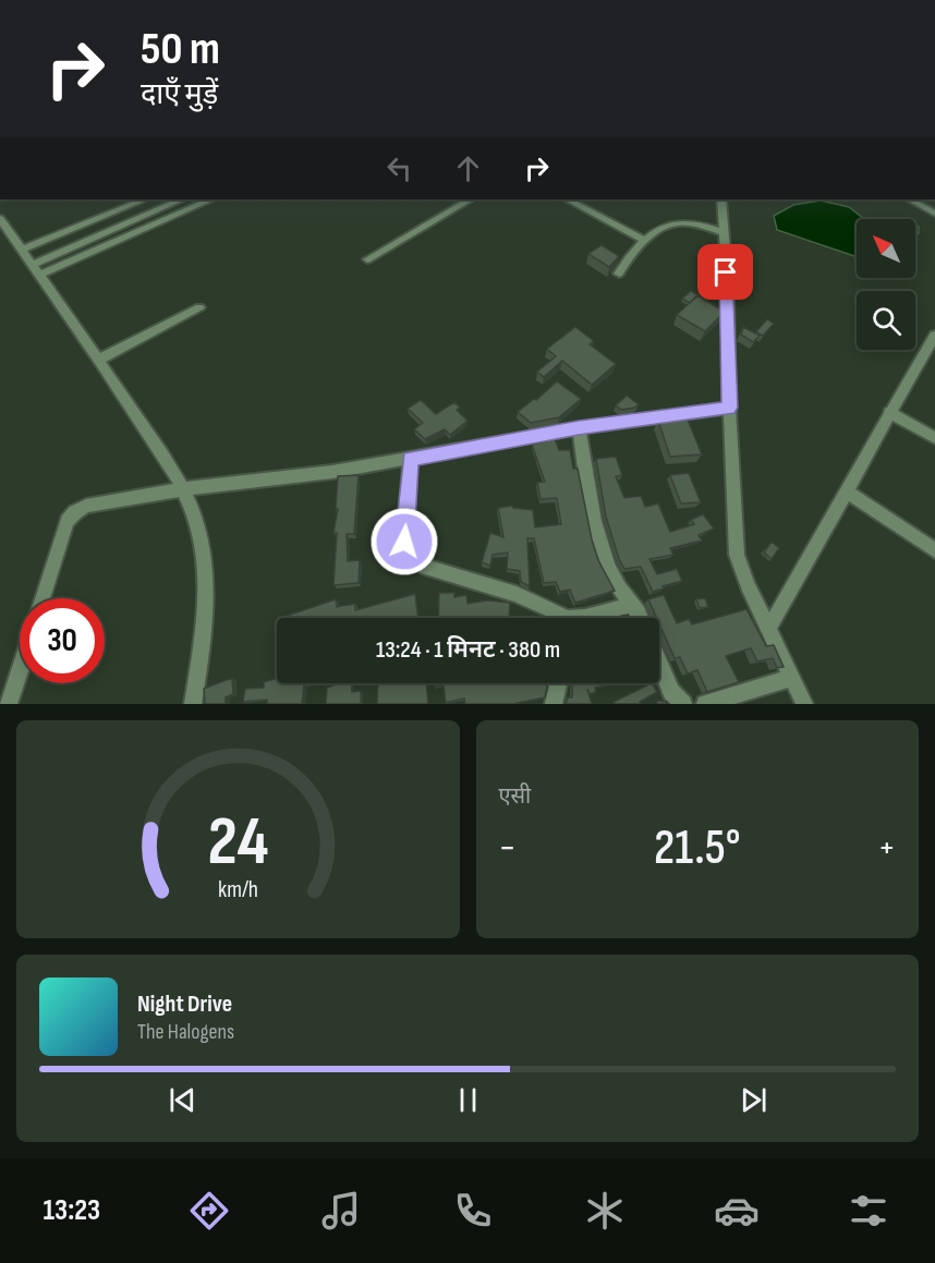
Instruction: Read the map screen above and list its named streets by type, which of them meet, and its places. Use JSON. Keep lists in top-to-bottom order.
{
  "north": "top left",
  "page": {
    "turn": ["50 m", "दाएँ मुड़ें"],
    "limit": "30",
    "trip": "13:24 · 1 मिनट · 380 m",
    "tile": "एसी",
    "heat": ["−", "21.5°", "+"],
    "song": ["Night Drive", "The Halogens"],
    "tabs": "13:23",
    "gauge": ["24", "km/h"]
  }
}
